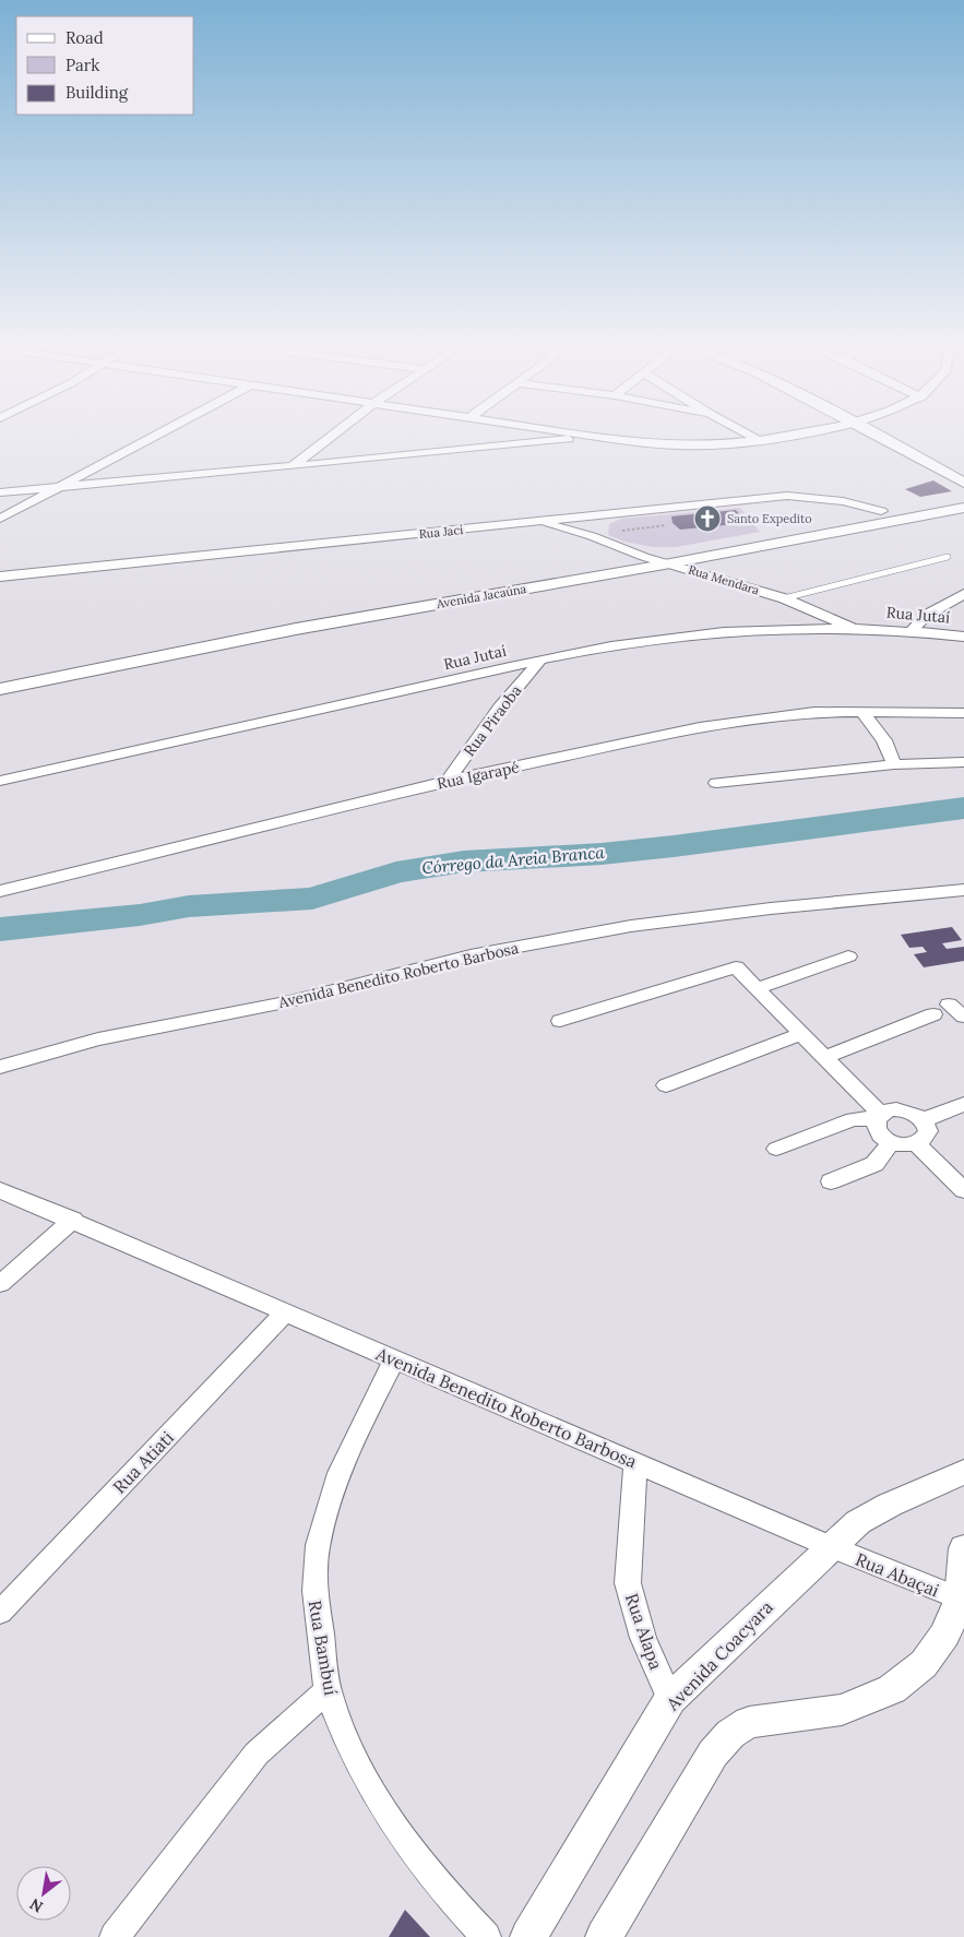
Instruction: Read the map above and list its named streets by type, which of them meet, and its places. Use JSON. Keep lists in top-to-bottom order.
{
  "streets": {
    "street": [
      "Rua Jaci",
      "Rua Mendara",
      "Avenida Jacaúna",
      "Rua Jutaí",
      "Rua Piraoba",
      "Rua Igarapé",
      "Avenida Benedito Roberto Barbosa",
      "Rua Atiati",
      "Rua Abaçai",
      "Rua Alapa",
      "Rua Bambuí",
      "Avenida Coacyara"
    ]
  },
  "crossings": [
    ["Rua Jaci", "Rua Mendara"],
    ["Rua Jaci", "Avenida Jacaúna"],
    ["Rua Mendara", "Avenida Jacaúna"],
    ["Rua Mendara", "Rua Jutaí"],
    ["Rua Jutaí", "Rua Piraoba"],
    ["Rua Piraoba", "Rua Igarapé"],
    ["Avenida Benedito Roberto Barbosa", "Rua Atiati"],
    ["Avenida Benedito Roberto Barbosa", "Rua Abaçai"],
    ["Avenida Benedito Roberto Barbosa", "Rua Alapa"],
    ["Avenida Benedito Roberto Barbosa", "Rua Bambuí"],
    ["Avenida Benedito Roberto Barbosa", "Avenida Coacyara"],
    ["Rua Abaçai", "Avenida Coacyara"],
    ["Rua Alapa", "Avenida Coacyara"]
  ],
  "water": ["Córrego da Areia Branca"],
  "places": {
    "church": ["Santo Expedito"]
  },
  "legend": ["Road", "Park", "Building"],
  "north": "bottom left"
}
